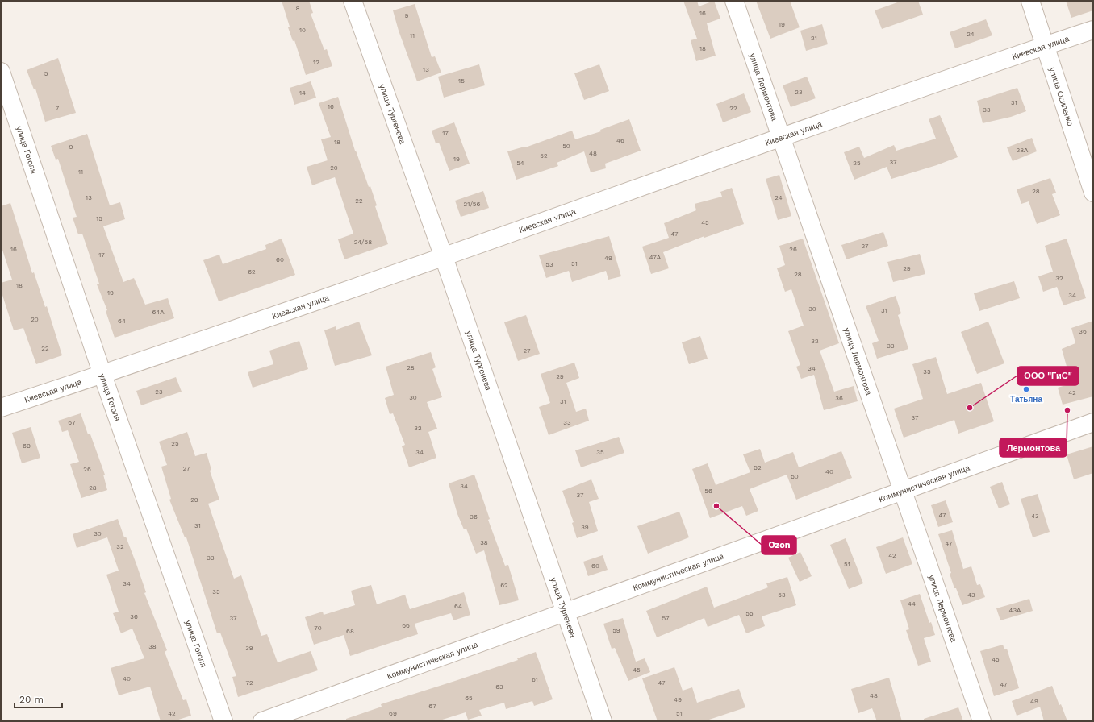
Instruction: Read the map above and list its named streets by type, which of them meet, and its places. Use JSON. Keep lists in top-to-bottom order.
{
  "streets": {
    "street": [
      "Киевская улица",
      "улица Лермонтова",
      "улица Осипенко",
      "улица Тургенева",
      "улица Гоголя",
      "Коммунистическая улица"
    ]
  },
  "crossings": [
    ["Киевская улица", "улица Лермонтова"],
    ["Киевская улица", "улица Осипенко"],
    ["Киевская улица", "улица Тургенева"],
    ["Киевская улица", "улица Гоголя"],
    ["улица Лермонтова", "Коммунистическая улица"],
    ["улица Тургенева", "Коммунистическая улица"]
  ],
  "places": [
    "Татьяна",
    "ООО \"ГиС\"",
    "Лермонтова",
    "Ozon"
  ],
  "house_numbers": [
    "8",
    "16",
    "9",
    "19",
    "10",
    "24",
    "11",
    "21",
    "18",
    "12",
    "13",
    "5",
    "15",
    "23",
    "14",
    "31",
    "16",
    "7",
    "22",
    "33",
    "17",
    "46",
    "18",
    "50",
    "9",
    "28А",
    "48",
    "52",
    "19",
    "37",
    "54",
    "25",
    "20",
    "11",
    "28",
    "13",
    "24",
    "22",
    "21/56",
    "15",
    "45",
    "47",
    "24/58",
    "27",
    "16",
    "26",
    "17",
    "47А",
    "49",
    "60",
    "51",
    "53",
    "29",
    "62",
    "28",
    "32",
    "18",
    "19",
    "34",
    "30",
    "31",
    "64А",
    "20",
    "64",
    "36",
    "32",
    "33",
    "22",
    "27",
    "28",
    "34",
    "35",
    "29",
    "23",
    "42",
    "30",
    "36",
    "31",
    "37",
    "67",
    "33",
    "32",
    "25",
    "69",
    "34",
    "35",
    "52",
    "27",
    "26",
    "40",
    "50",
    "34",
    "28",
    "56",
    "37",
    "29",
    "47",
    "43",
    "36",
    "31",
    "39",
    "30",
    "38",
    "47",
    "32",
    "42",
    "33",
    "51",
    "60",
    "34",
    "62",
    "35",
    "53",
    "43",
    "44",
    "64",
    "43А",
    "55",
    "36",
    "37",
    "57",
    "66",
    "70",
    "59",
    "68",
    "38",
    "39",
    "45",
    "45",
    "40",
    "61",
    "72",
    "47",
    "47",
    "63",
    "48",
    "65",
    "49",
    "49",
    "67",
    "42",
    "69",
    "51"
  ],
  "scale_bar": "20 m"
}
